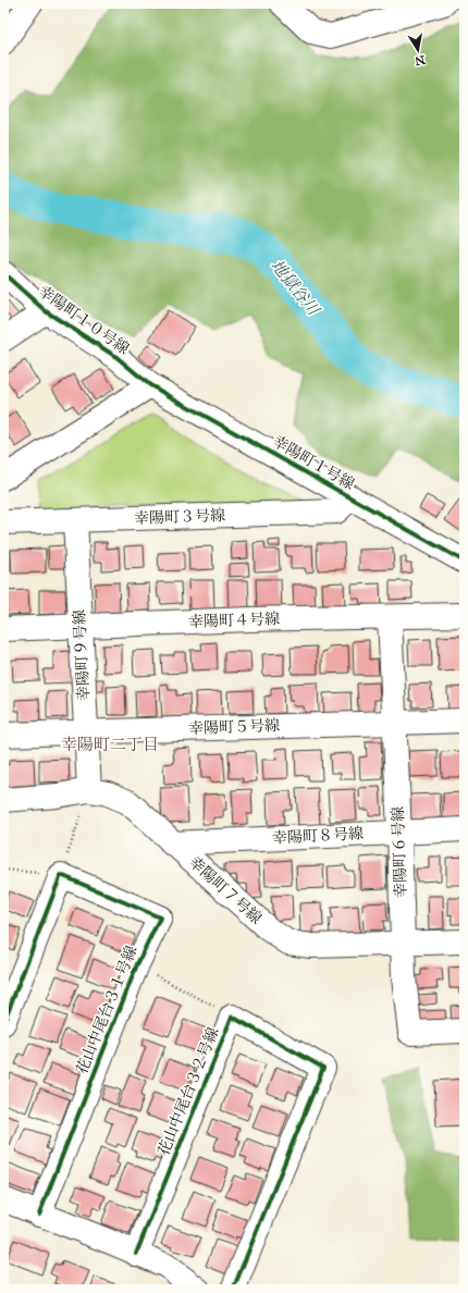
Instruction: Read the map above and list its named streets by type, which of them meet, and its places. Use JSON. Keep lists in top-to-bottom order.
{
  "streets": {
    "street": [
      "幸陽町１０号線",
      "幸陽町１号線",
      "幸陽町３号線",
      "幸陽町４号線",
      "幸陽町９号線",
      "幸陽町５号線",
      "幸陽町８号線",
      "幸陽町６号線",
      "幸陽町７号線",
      "花山中尾台３１号線",
      "花山中尾台３２号線"
    ]
  },
  "crossings": [
    ["幸陽町１０号線", "幸陽町１号線"],
    ["幸陽町１号線", "幸陽町３号線"],
    ["幸陽町３号線", "幸陽町９号線"],
    ["幸陽町４号線", "幸陽町９号線"],
    ["幸陽町４号線", "幸陽町６号線"],
    ["幸陽町９号線", "幸陽町５号線"],
    ["幸陽町９号線", "幸陽町７号線"],
    ["幸陽町５号線", "幸陽町６号線"],
    ["幸陽町８号線", "幸陽町６号線"],
    ["幸陽町８号線", "幸陽町７号線"],
    ["幸陽町６号線", "幸陽町７号線"]
  ],
  "districts": ["幸陽町二丁目"],
  "water": ["地獄谷川"],
  "north": "bottom"
}
